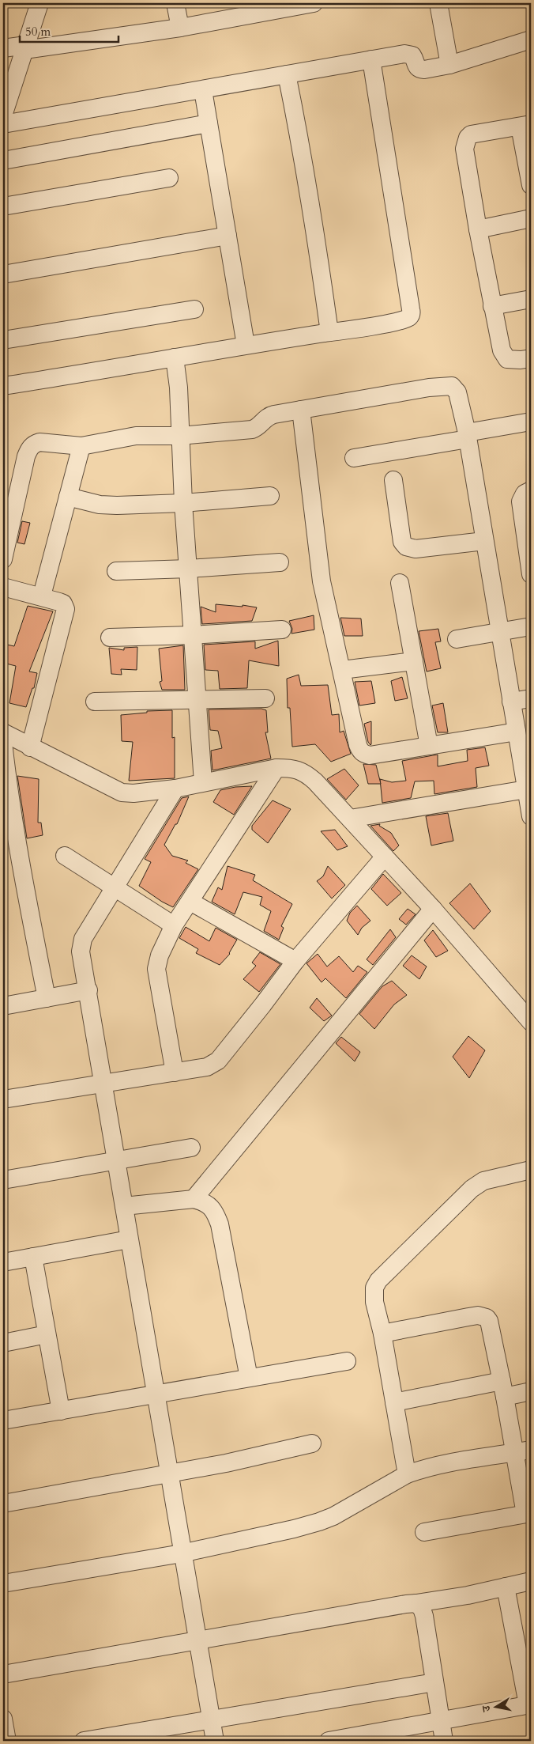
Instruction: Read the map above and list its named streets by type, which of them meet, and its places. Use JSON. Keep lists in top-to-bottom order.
{
  "scale_bar": "50 m",
  "north": "left"
}
